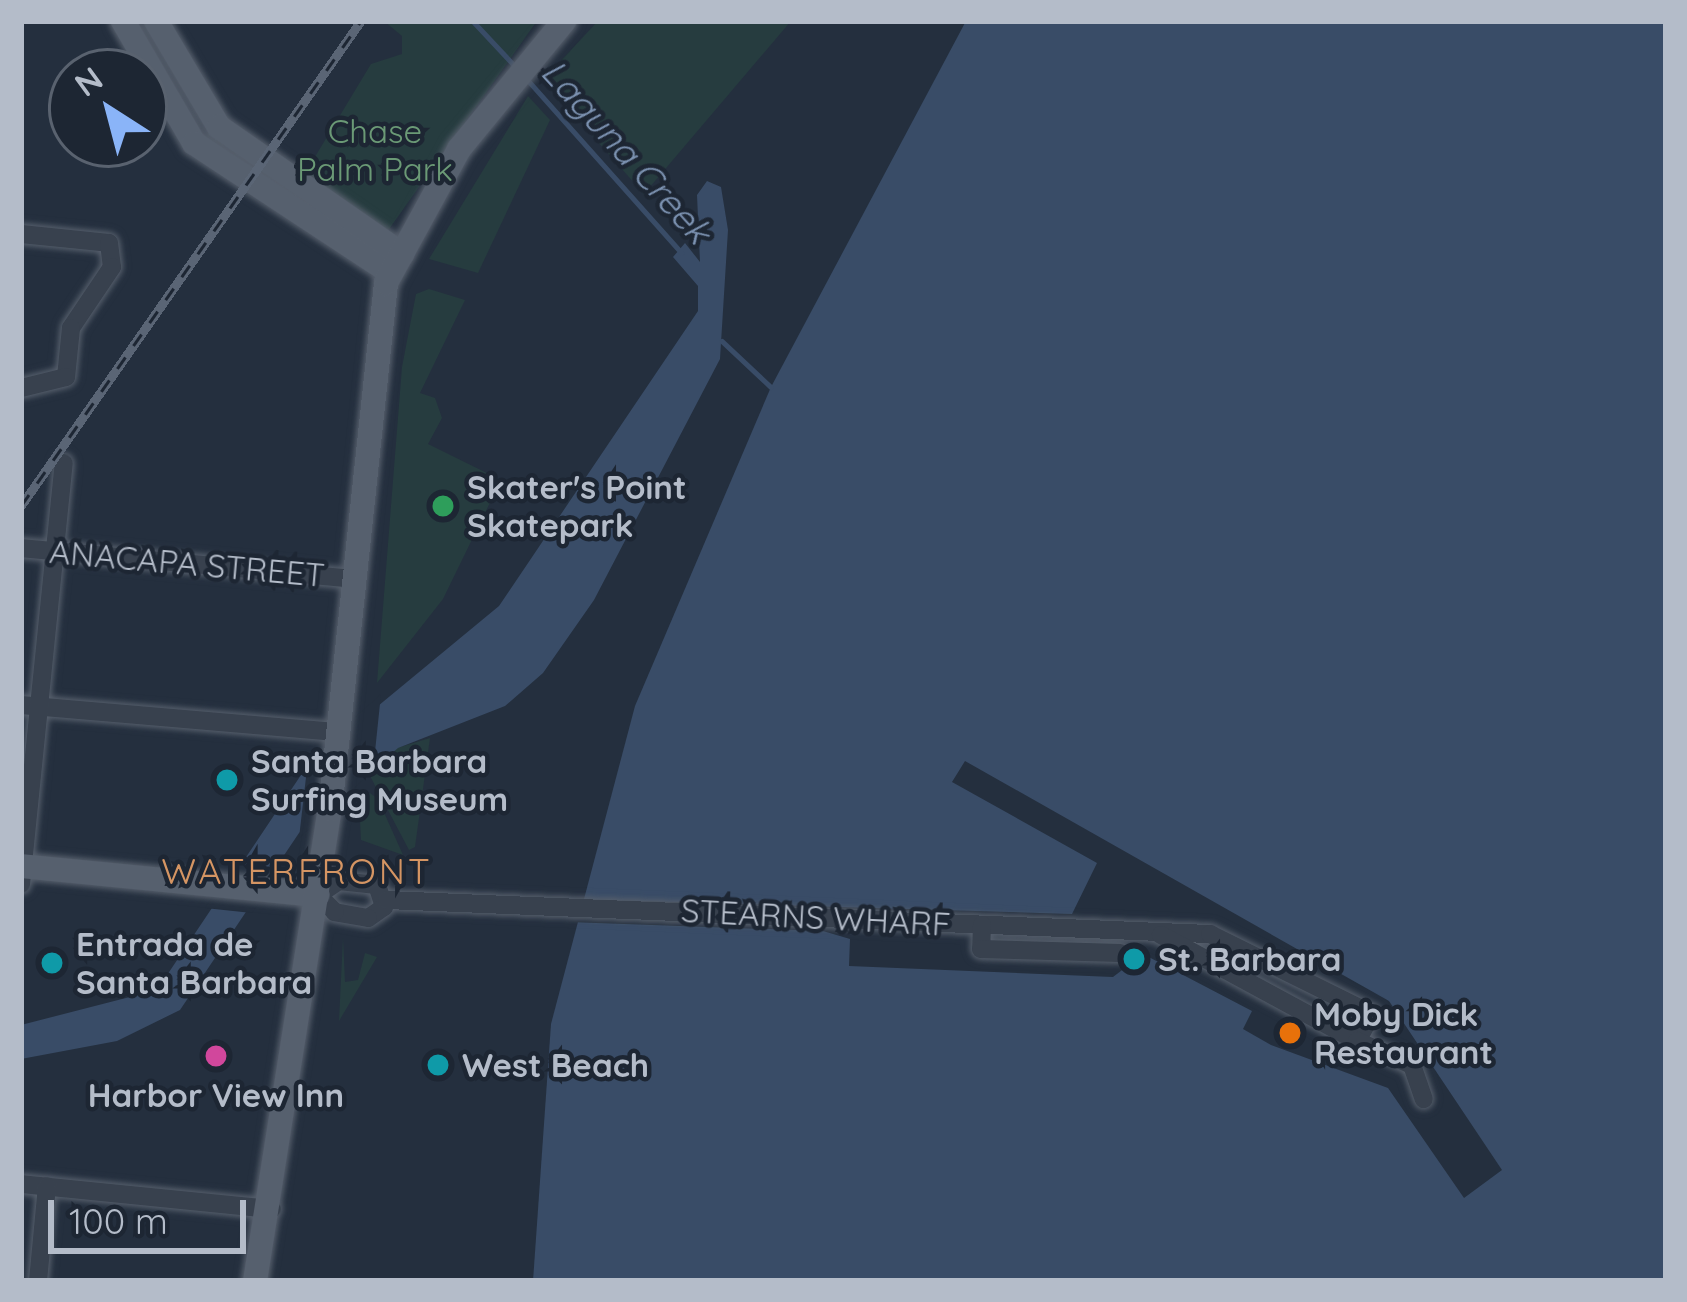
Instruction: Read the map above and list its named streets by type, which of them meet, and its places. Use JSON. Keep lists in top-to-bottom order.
{
  "streets": {
    "street": ["ANACAPA STREET", "STEARNS WHARF"]
  },
  "districts": ["WATERFRONT"],
  "water": ["Laguna Creek"],
  "parks": ["Chase Palm Park"],
  "places": [
    "Skater's Point Skatepark",
    "Santa Barbara Surfing Museum",
    "St. Barbara",
    "Entrada de Santa Barbara",
    "Moby Dick Restaurant",
    "Harbor View Inn",
    "West Beach"
  ],
  "scale_bar": "100 m",
  "north": "top left"
}
